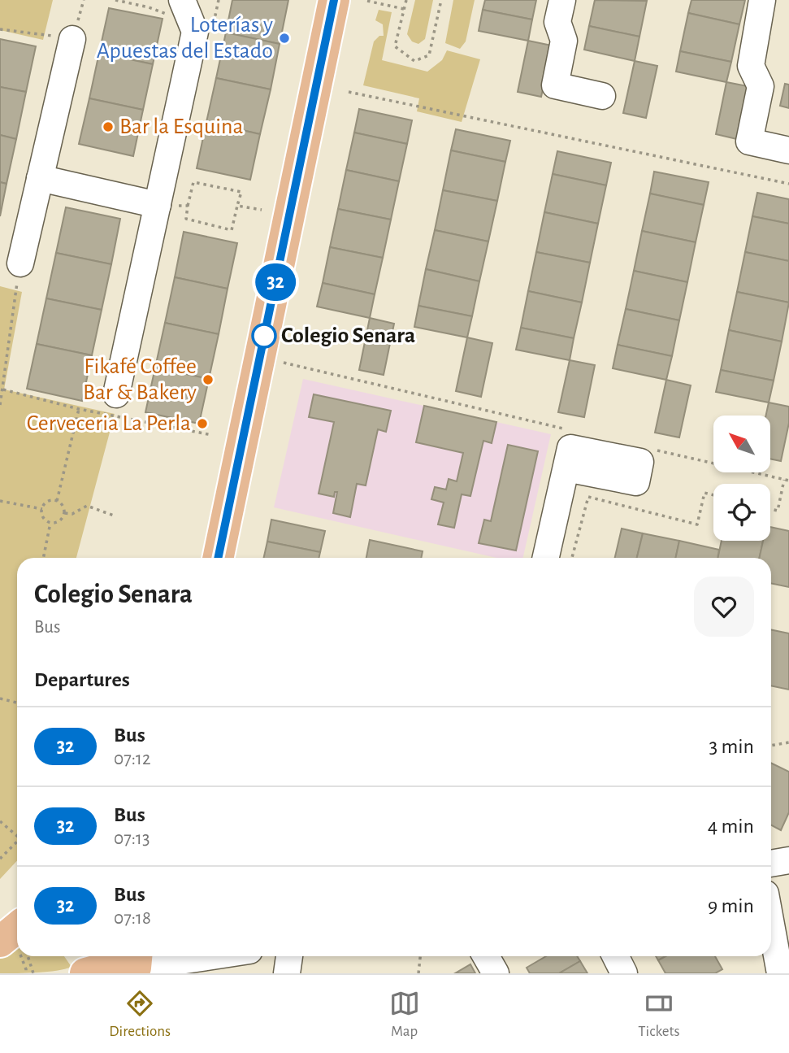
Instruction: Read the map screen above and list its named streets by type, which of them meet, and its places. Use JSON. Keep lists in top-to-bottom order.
{
  "places": [
    "Loterías y Apuestas del Estado",
    "Bar la Esquina",
    "Colegio Senara",
    "Fikafé Coffee Bar & Bakery",
    "Cerveceria La Perla"
  ],
  "lines": ["bus line 32"],
  "north": "top left",
  "page": {
    "on_map": "32",
    "heading": [
      ["Colegio Senara", "Bus"],
      "Departures"
    ],
    "list": [
      {
        "mark": "32",
        "name": "Bus",
        "note": "07:12",
        "value": "3 min"
      },
      {
        "mark": "32",
        "name": "Bus",
        "note": "07:13",
        "value": "4 min"
      },
      {
        "mark": "32",
        "name": "Bus",
        "note": "07:18",
        "value": "9 min"
      }
    ],
    "tabs": ["Directions", "Map", "Tickets"]
  }
}
